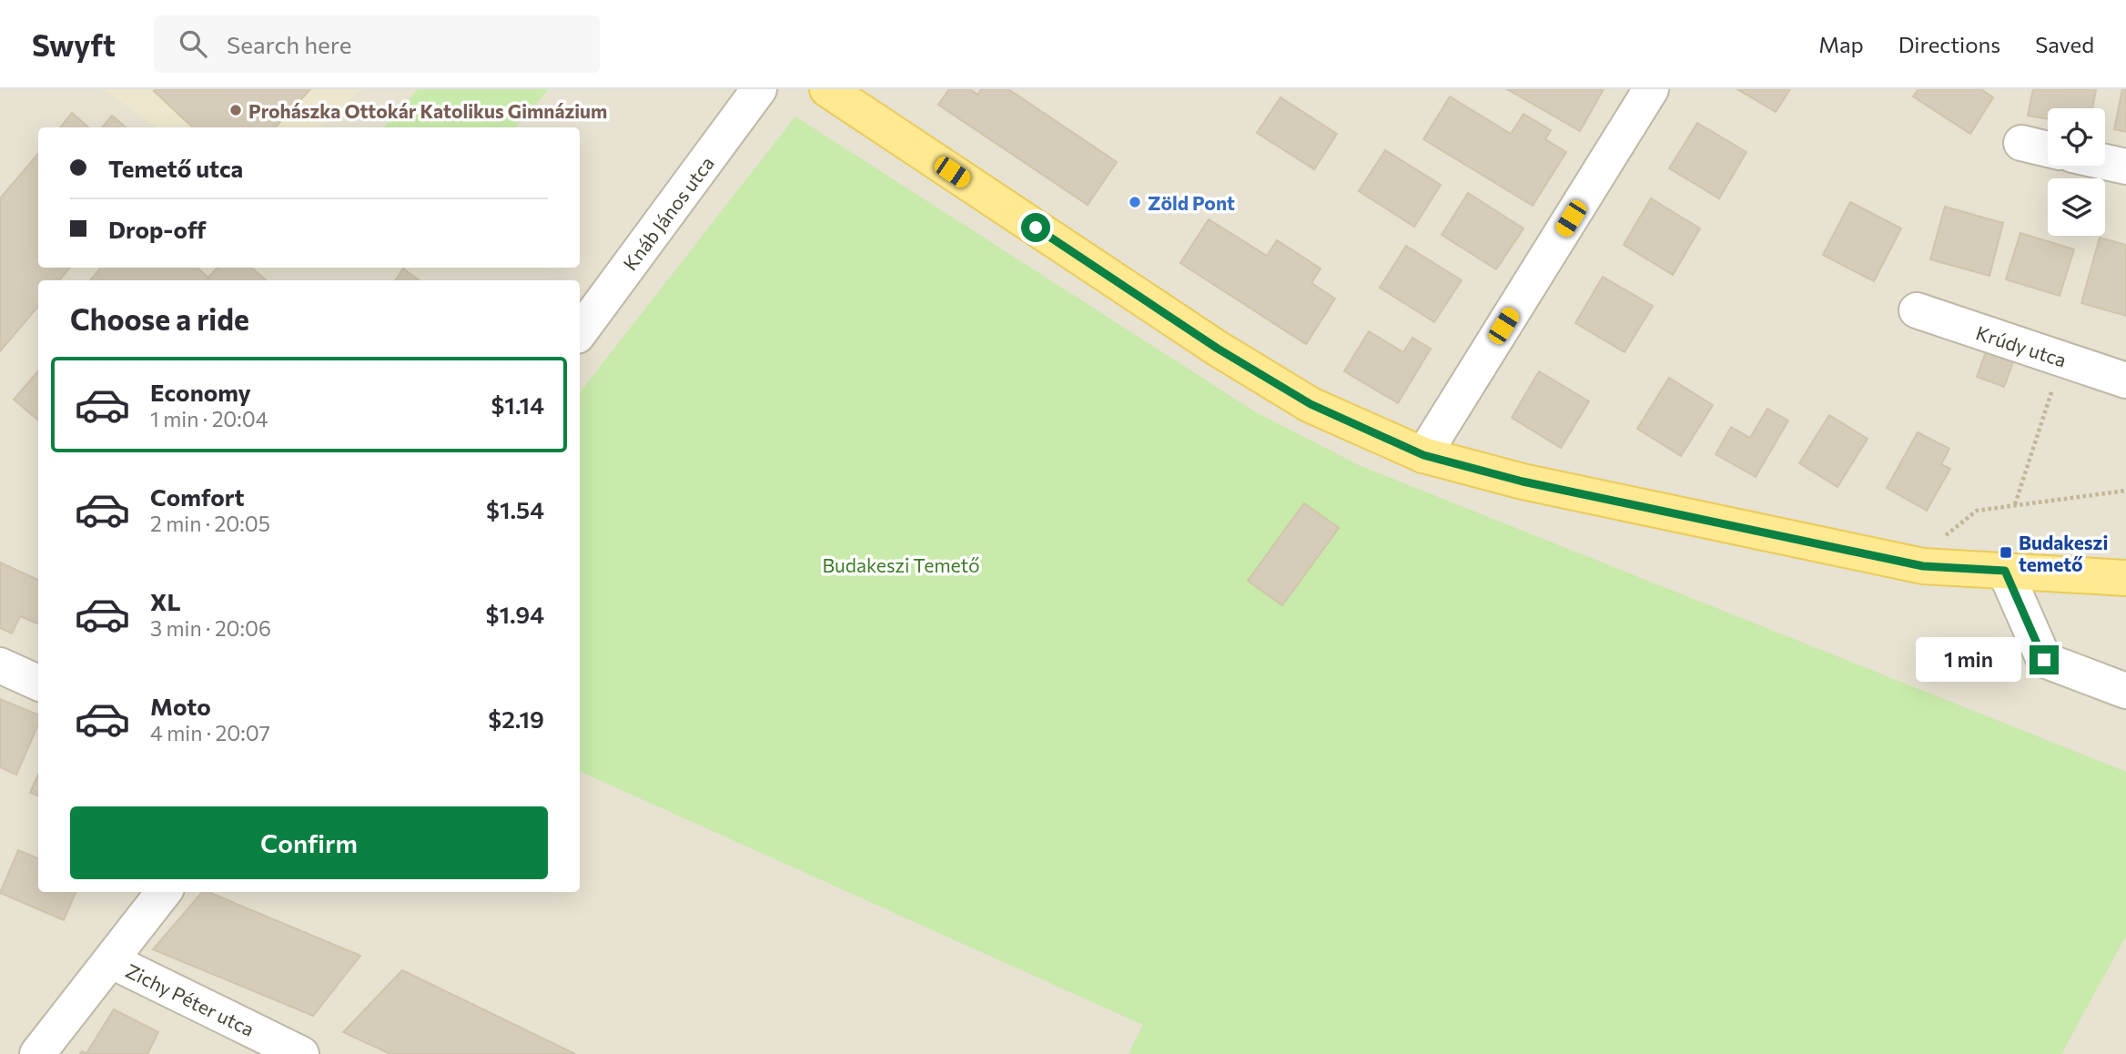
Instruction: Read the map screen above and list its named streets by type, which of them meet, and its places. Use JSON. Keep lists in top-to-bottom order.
{
  "streets": {
    "street": ["Knáb János utca", "Krúdy utca", "Zichy Péter utca"]
  },
  "parks": ["Budakeszi Temető"],
  "places": {
    "other": ["Prohászka Ottokár Katolikus Gimnázium", "Zöld Pont"],
    "transit": ["Budakeszi temető"]
  },
  "page": {
    "header": "Swyft",
    "search": "Search here",
    "nav": ["Map", "Directions", "Saved"],
    "banner": ["Temető utca", "Drop-off"],
    "heading": "Choose a ride",
    "list": [
      {
        "name": "Economy",
        "note": "1 min · 20:04",
        "value": "$1.14"
      },
      {
        "name": "Comfort",
        "note": "2 min · 20:05",
        "value": "$1.54"
      },
      {
        "name": "XL",
        "note": "3 min · 20:06",
        "value": "$1.94"
      },
      {
        "name": "Moto",
        "note": "4 min · 20:07",
        "value": "$2.19"
      }
    ],
    "bubble": "1 min",
    "buttons": "Confirm"
  }
}
